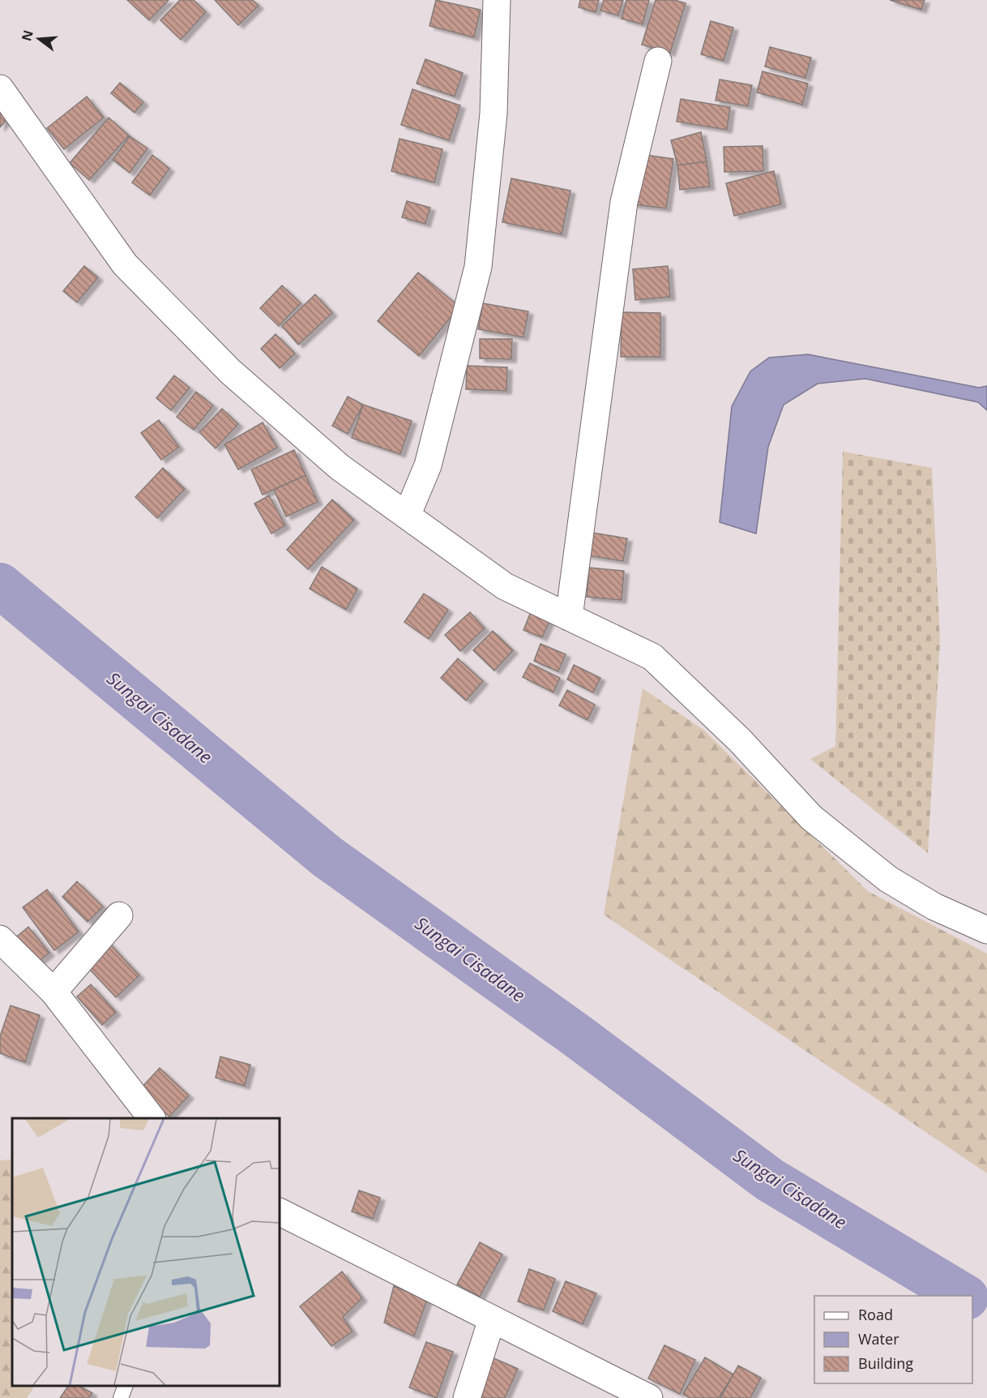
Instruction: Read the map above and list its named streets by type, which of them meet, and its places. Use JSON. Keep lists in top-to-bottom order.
{
  "water": ["Sungai Cisadane"],
  "legend": ["Road", "Water", "Building"],
  "north": "left"
}
